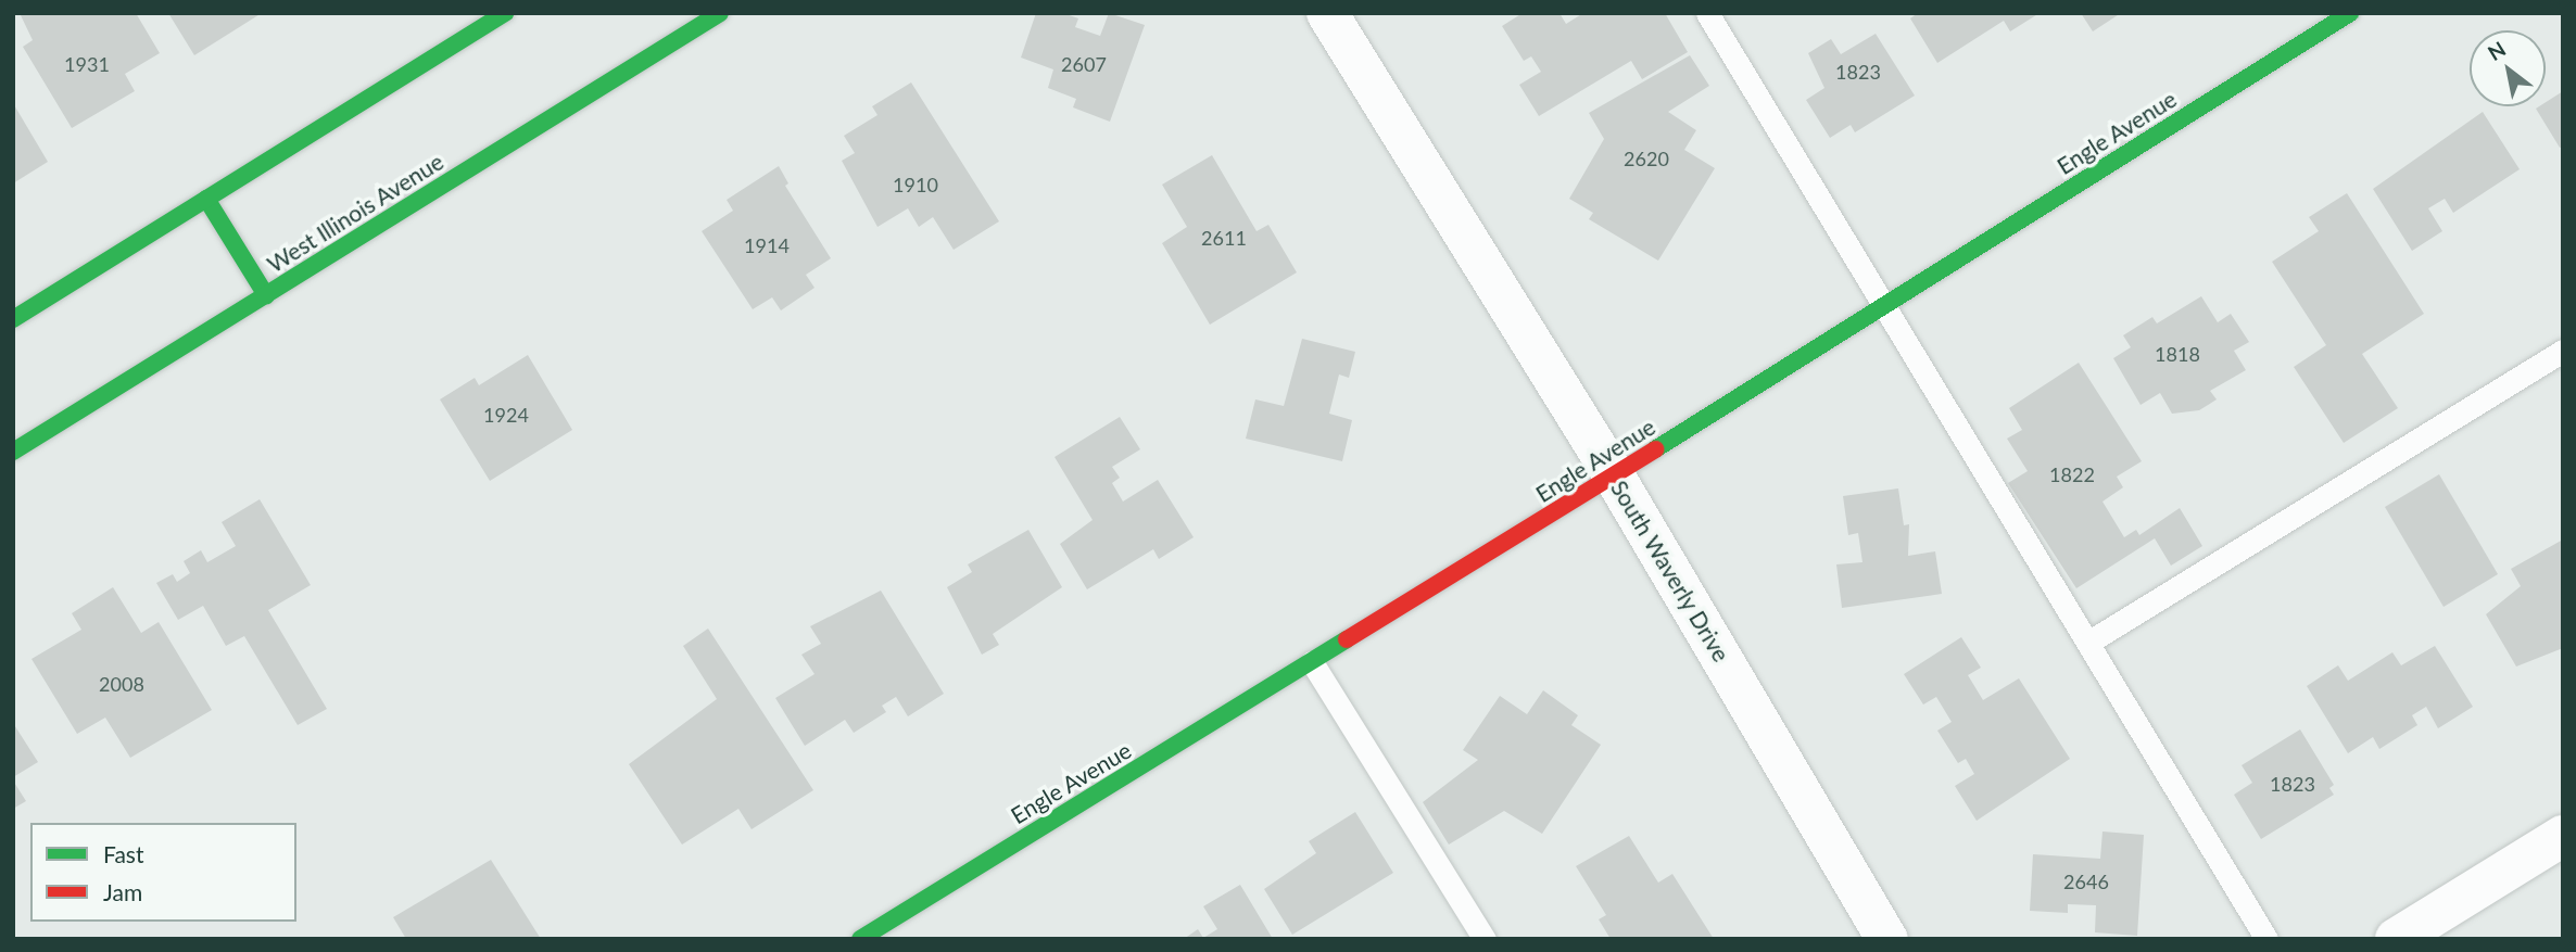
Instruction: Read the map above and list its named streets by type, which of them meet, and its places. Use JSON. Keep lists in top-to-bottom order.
{
  "streets": {
    "street": ["Engle Avenue", "West Illinois Avenue", "South Waverly Drive"]
  },
  "crossings": [
    ["Engle Avenue", "South Waverly Drive"]
  ],
  "house_numbers": [
    "1931",
    "2607",
    "1823",
    "2620",
    "1910",
    "2611",
    "1914",
    "1818",
    "1924",
    "1822",
    "2008",
    "1823",
    "2646"
  ],
  "legend": ["Fast", "Jam"],
  "north": "top left"
}
